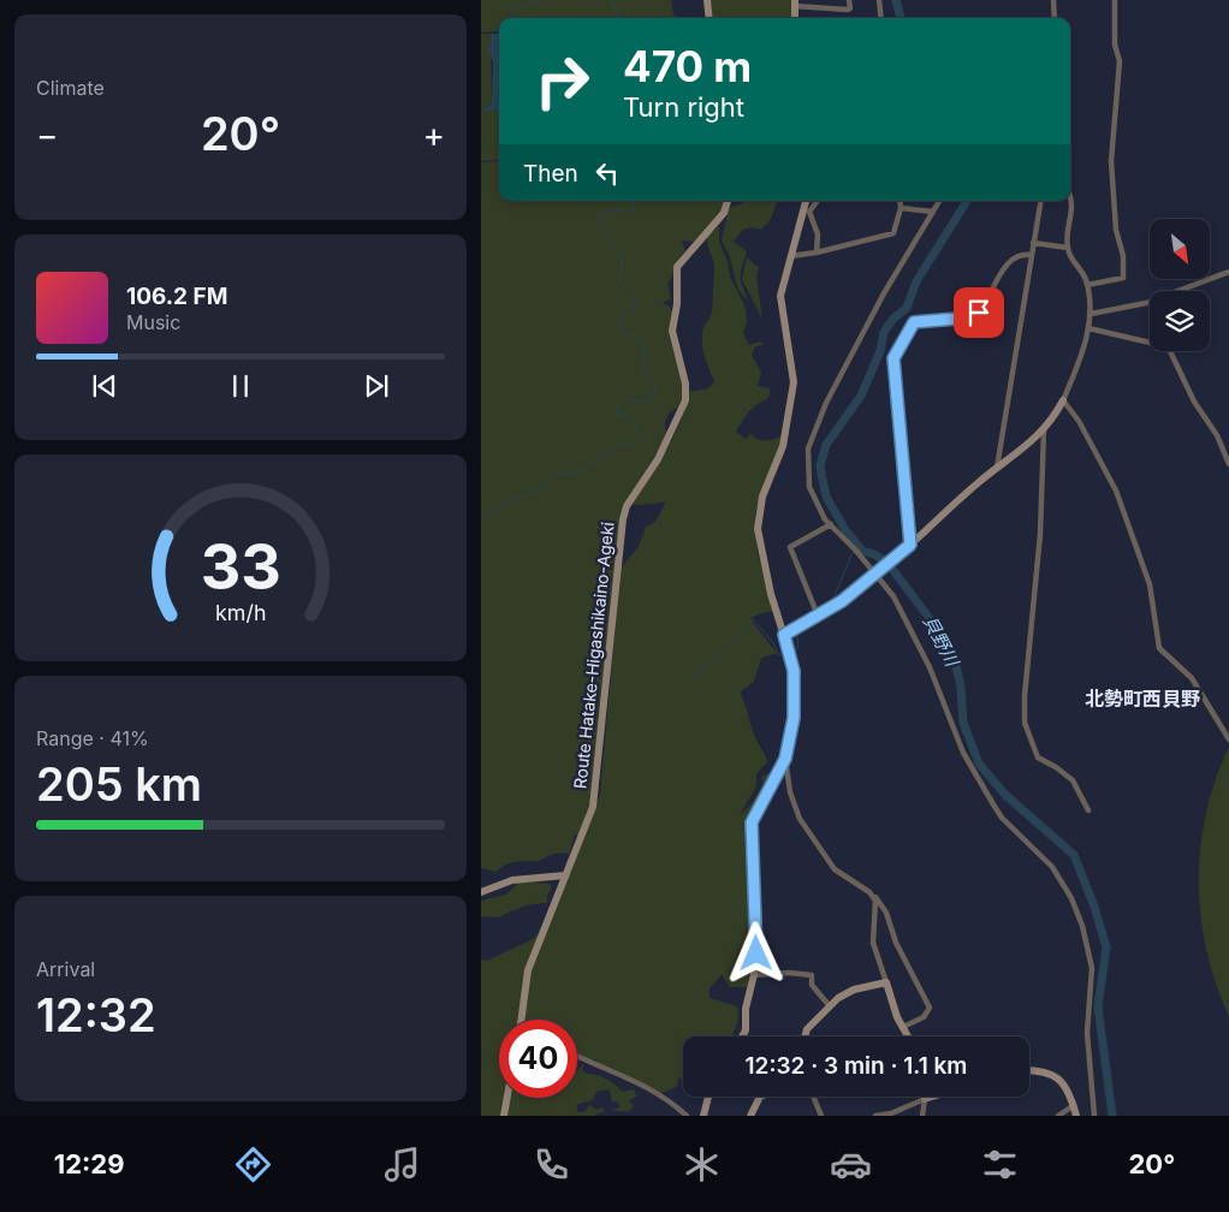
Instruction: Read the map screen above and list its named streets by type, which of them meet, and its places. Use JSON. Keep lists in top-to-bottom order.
{
  "streets": {
    "main road": ["Route Hatake-Higashikaino-Ageki"]
  },
  "districts": ["北勢町西貝野"],
  "water": ["貝野川"],
  "north": "bottom right",
  "page": {
    "tile": [
      "Climate",
      ["Range · 41%", "205 km"],
      ["Arrival", "12:32"]
    ],
    "turn": ["470 m", "Turn right"],
    "heat": ["−", "20°", "+"],
    "then": "Then",
    "song": ["106.2 FM", "Music"],
    "limit": "40",
    "trip": "12:32 · 3 min · 1.1 km",
    "tabs": ["12:29", "20°"],
    "gauge": ["33", "km/h"]
  }
}
